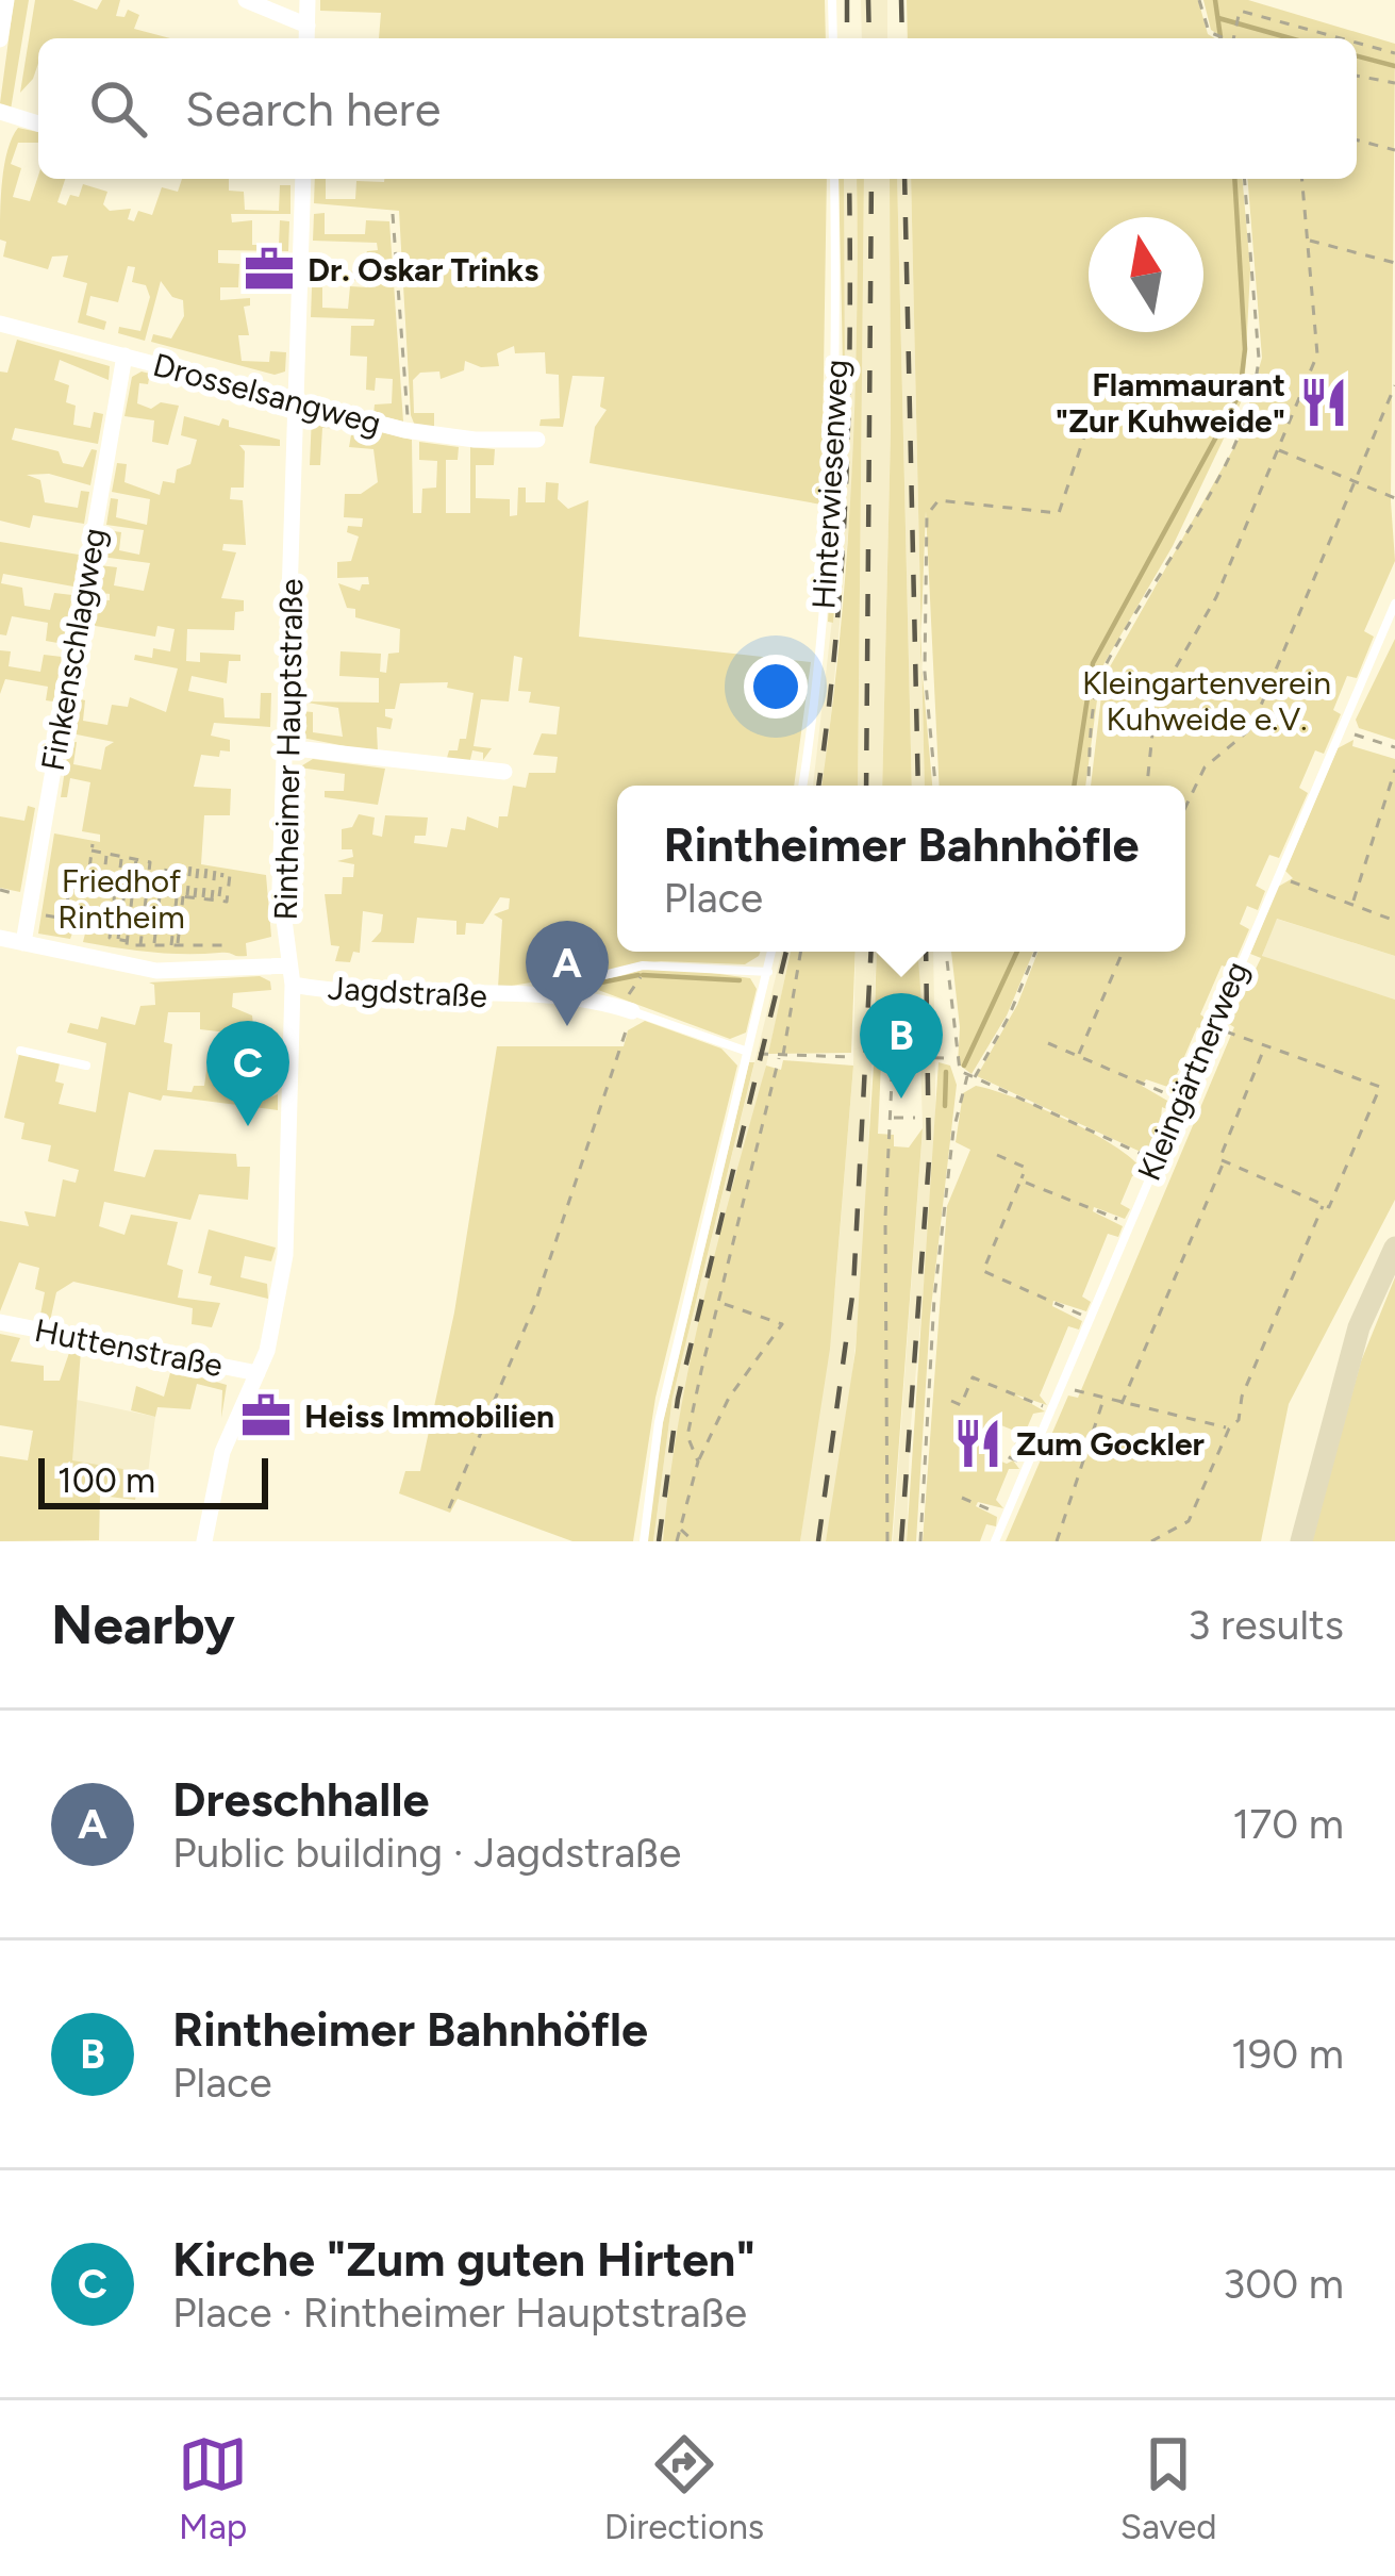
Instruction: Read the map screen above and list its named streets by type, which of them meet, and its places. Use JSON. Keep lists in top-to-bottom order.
{
  "streets": {
    "street": [
      "Drosselsangweg",
      "Finkenschlagweg",
      "Rintheimer Hauptstraße",
      "Jagdstraße",
      "Huttenstraße"
    ],
    "lane": ["Hinterwiesenweg", "Kleingärtnerweg"]
  },
  "crossings": [
    ["Drosselsangweg", "Finkenschlagweg"],
    ["Drosselsangweg", "Rintheimer Hauptstraße"],
    ["Finkenschlagweg", "Jagdstraße"],
    ["Rintheimer Hauptstraße", "Jagdstraße"],
    ["Rintheimer Hauptstraße", "Huttenstraße"]
  ],
  "parks": ["Kleingartenverein Kuhweide e.V.", "Friedhof Rintheim"],
  "places": {
    "office": ["Dr. Oskar Trinks", "Heiss Immobilien"],
    "restaurant": ["Flammaurant \"Zur Kuhweide\"", "Zum Gockler"]
  },
  "scale_bar": "100 m",
  "north": "top",
  "page": {
    "search": "Search here",
    "popup": ["Rintheimer Bahnhöfle", "Place"],
    "pins": ["A", "B", "C"],
    "scale": "100 m",
    "heading": ["Nearby", "3 results"],
    "list": [
      {
        "mark": "A",
        "name": "Dreschhalle",
        "note": "Public building · Jagdstraße",
        "value": "170 m"
      },
      {
        "mark": "B",
        "name": "Rintheimer Bahnhöfle",
        "note": "Place",
        "value": "190 m"
      },
      {
        "mark": "C",
        "name": "Kirche \"Zum guten Hirten\"",
        "note": "Place · Rintheimer Hauptstraße",
        "value": "300 m"
      }
    ],
    "nav": ["Map", "Directions", "Saved"]
  }
}
